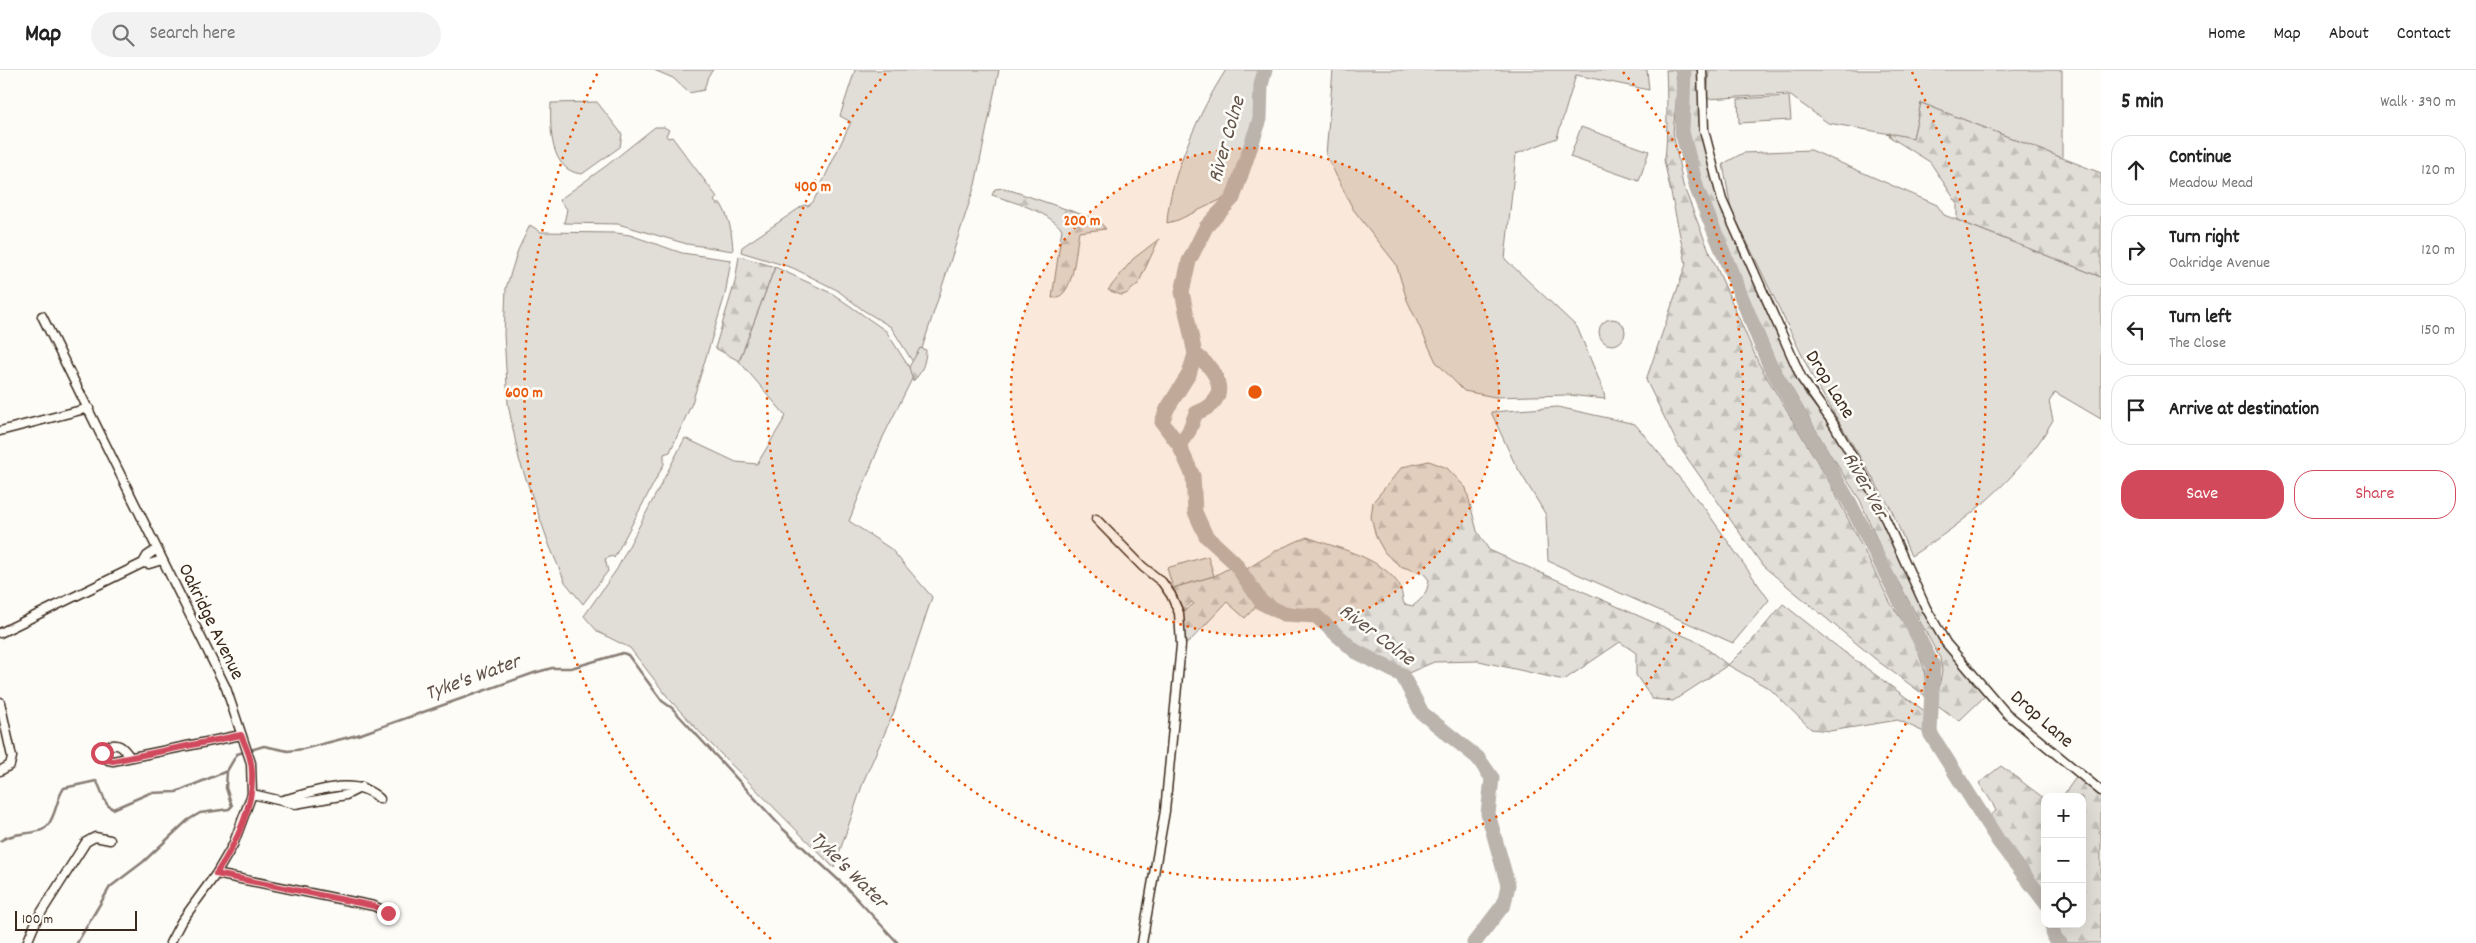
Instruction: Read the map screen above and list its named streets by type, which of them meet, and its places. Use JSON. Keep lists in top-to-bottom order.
{
  "streets": {
    "street": ["Drop Lane", "Oakridge Avenue"]
  },
  "water": ["River Colne", "River Ver", "Tyke's Water"],
  "scale_bar": "100 m",
  "page": {
    "header": "Map",
    "search": "Search here",
    "nav": [
      "Home",
      "Map",
      "About",
      "Contact"
    ],
    "heading": ["5 min", "Walk · 390 m"],
    "list": [
      ["Continue", "Meadow Mead", "120 m"],
      ["Turn right", "Oakridge Avenue", "120 m"],
      ["Turn left", "The Close", "150 m"],
      "Arrive at destination"
    ],
    "buttons": ["Save", "Share"],
    "map_buttons": ["+", "−"],
    "scale": "100 m"
  },
  "rings": ["400 m", "200 m", "600 m"]
}
